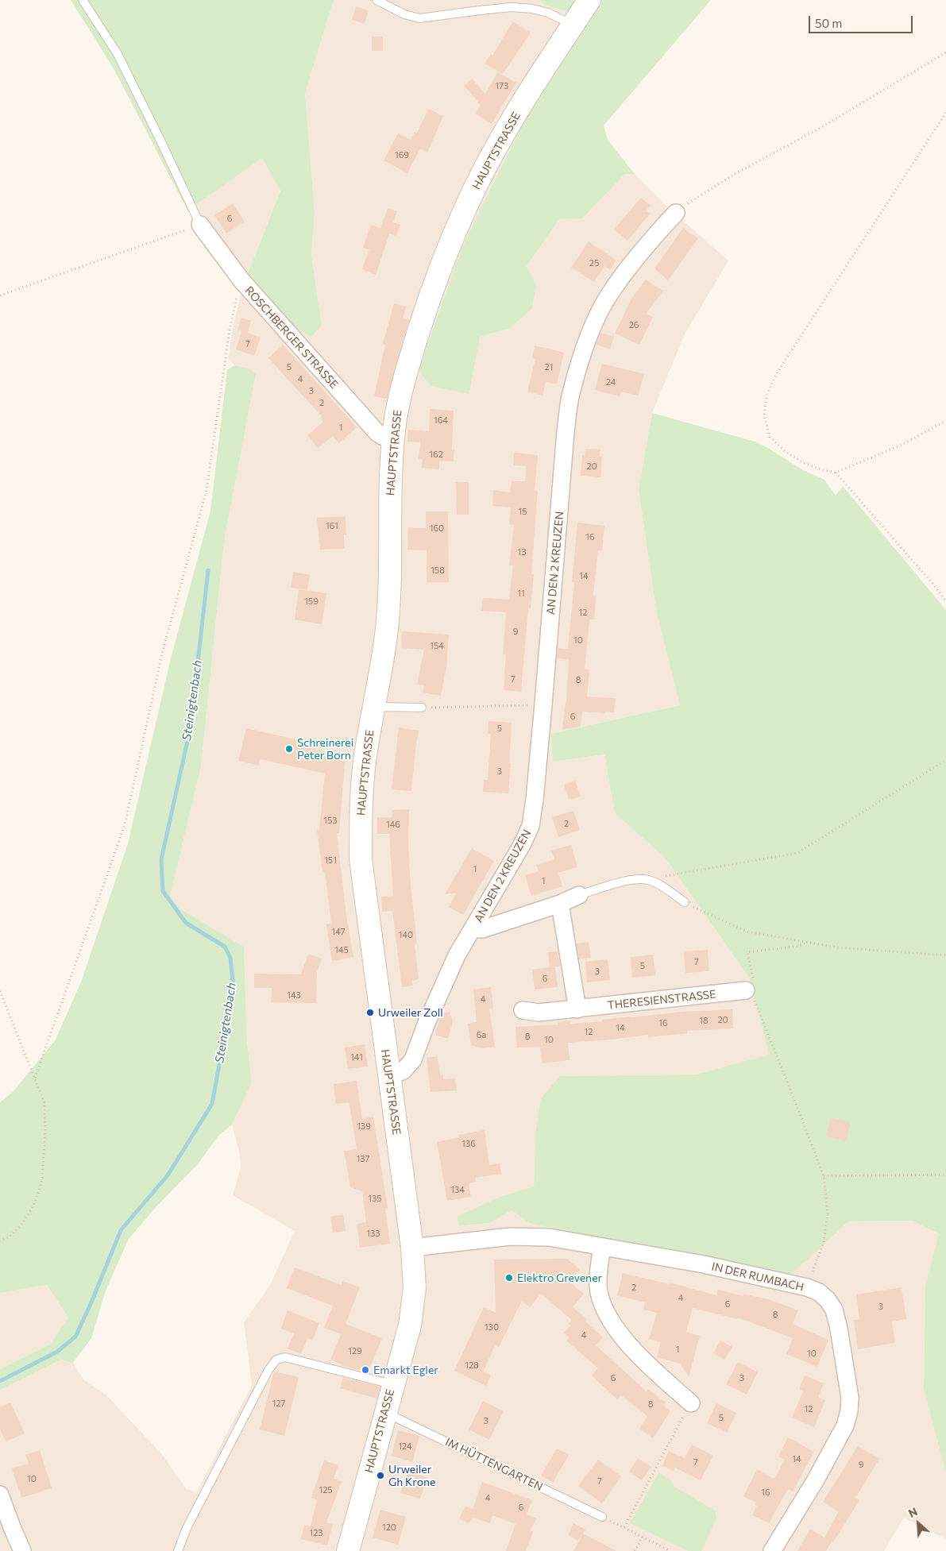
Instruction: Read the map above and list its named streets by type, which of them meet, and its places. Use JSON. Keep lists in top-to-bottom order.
{
  "streets": {
    "main road": ["HAUPTSTRASSE"],
    "street": [
      "ROSCHBERGER STRASSE",
      "AN DEN 2 KREUZEN",
      "THERESIENSTRASSE",
      "IN DER RUMBACH"
    ],
    "lane": ["IM HÜTTENGARTEN"]
  },
  "crossings": [
    ["HAUPTSTRASSE", "ROSCHBERGER STRASSE"],
    ["HAUPTSTRASSE", "IN DER RUMBACH"],
    ["HAUPTSTRASSE", "IM HÜTTENGARTEN"]
  ],
  "water": ["Steinigtenbach"],
  "places": [
    "Schreinerei Peter Born",
    "Urweiler Zoll",
    "Elektro Grevener",
    "Emarkt Egler",
    "Urweiler Gh Krone"
  ],
  "house_numbers": [
    "173",
    "169",
    "6",
    "25",
    "26",
    "7",
    "5",
    "21",
    "4",
    "24",
    "3",
    "2",
    "164",
    "1",
    "162",
    "20",
    "15",
    "161",
    "160",
    "16",
    "13",
    "158",
    "14",
    "11",
    "159",
    "12",
    "9",
    "10",
    "154",
    "7",
    "8",
    "6",
    "5",
    "3",
    "153",
    "2",
    "146",
    "151",
    "1",
    "1",
    "147",
    "140",
    "145",
    "7",
    "5",
    "3",
    "6",
    "143",
    "4",
    "20",
    "18",
    "16",
    "14",
    "12",
    "6a",
    "8",
    "10",
    "141",
    "139",
    "136",
    "137",
    "134",
    "135",
    "133",
    "2",
    "4",
    "6",
    "3",
    "8",
    "130",
    "4",
    "1",
    "129",
    "10",
    "128",
    "6",
    "3",
    "127",
    "8",
    "12",
    "5",
    "3",
    "124",
    "14",
    "7",
    "9",
    "10",
    "7",
    "125",
    "16",
    "4",
    "6",
    "120",
    "123"
  ],
  "scale_bar": "50 m",
  "north": "top left"
}
